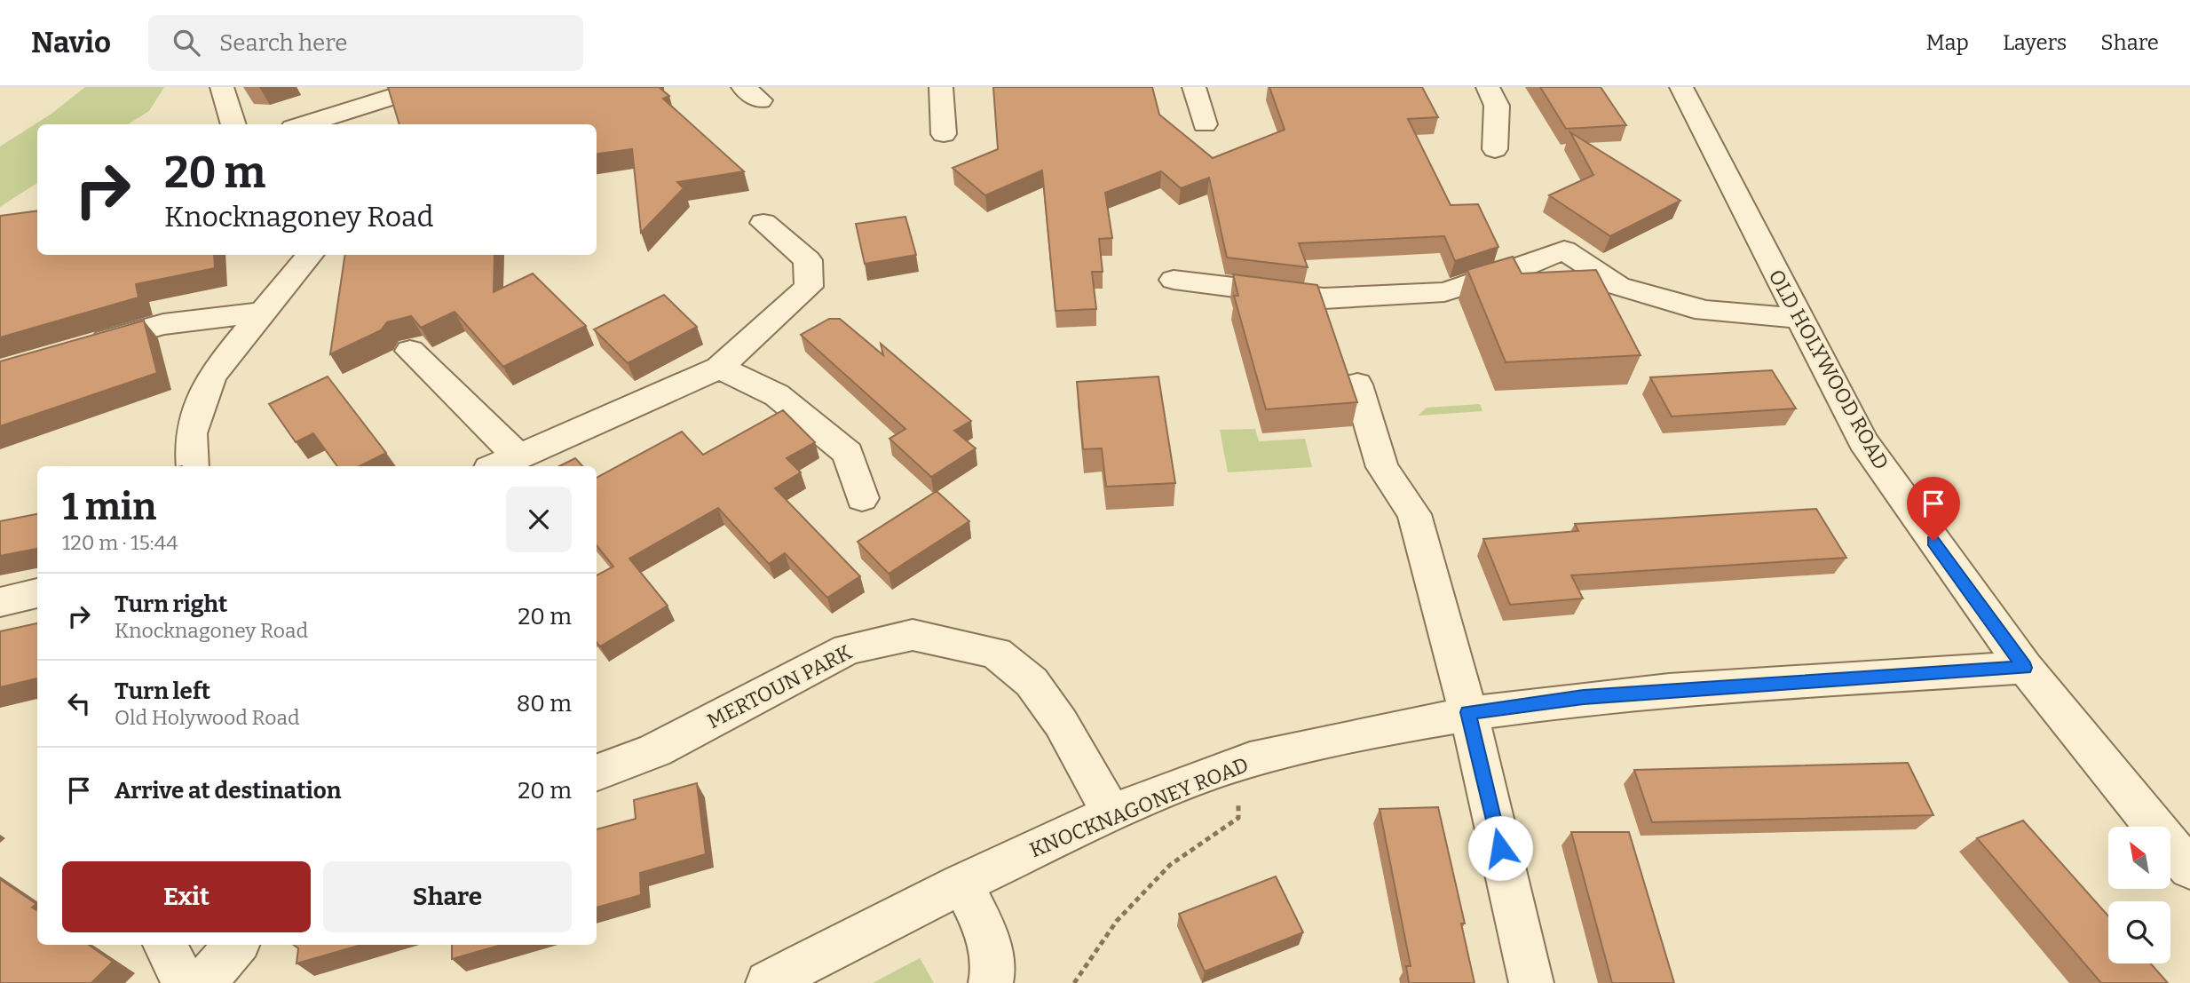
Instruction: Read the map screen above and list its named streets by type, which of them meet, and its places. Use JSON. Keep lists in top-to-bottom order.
{
  "streets": {
    "street": ["OLD HOLYWOOD ROAD", "MERTOUN PARK", "KNOCKNAGONEY ROAD"]
  },
  "crossings": [
    ["OLD HOLYWOOD ROAD", "KNOCKNAGONEY ROAD"],
    ["MERTOUN PARK", "KNOCKNAGONEY ROAD"]
  ],
  "north": "top left",
  "page": {
    "header": "Navio",
    "search": "Search here",
    "nav": ["Map", "Layers", "Share"],
    "turn": ["20 m", "Knocknagoney Road"],
    "heading": ["1 min", "120 m · 15:44"],
    "list": [
      {
        "name": "Turn right",
        "note": "Knocknagoney Road",
        "value": "20 m"
      },
      {
        "name": "Turn left",
        "note": "Old Holywood Road",
        "value": "80 m"
      },
      {
        "name": "Arrive at destination",
        "value": "20 m"
      }
    ],
    "buttons": ["Exit", "Share"]
  }
}
